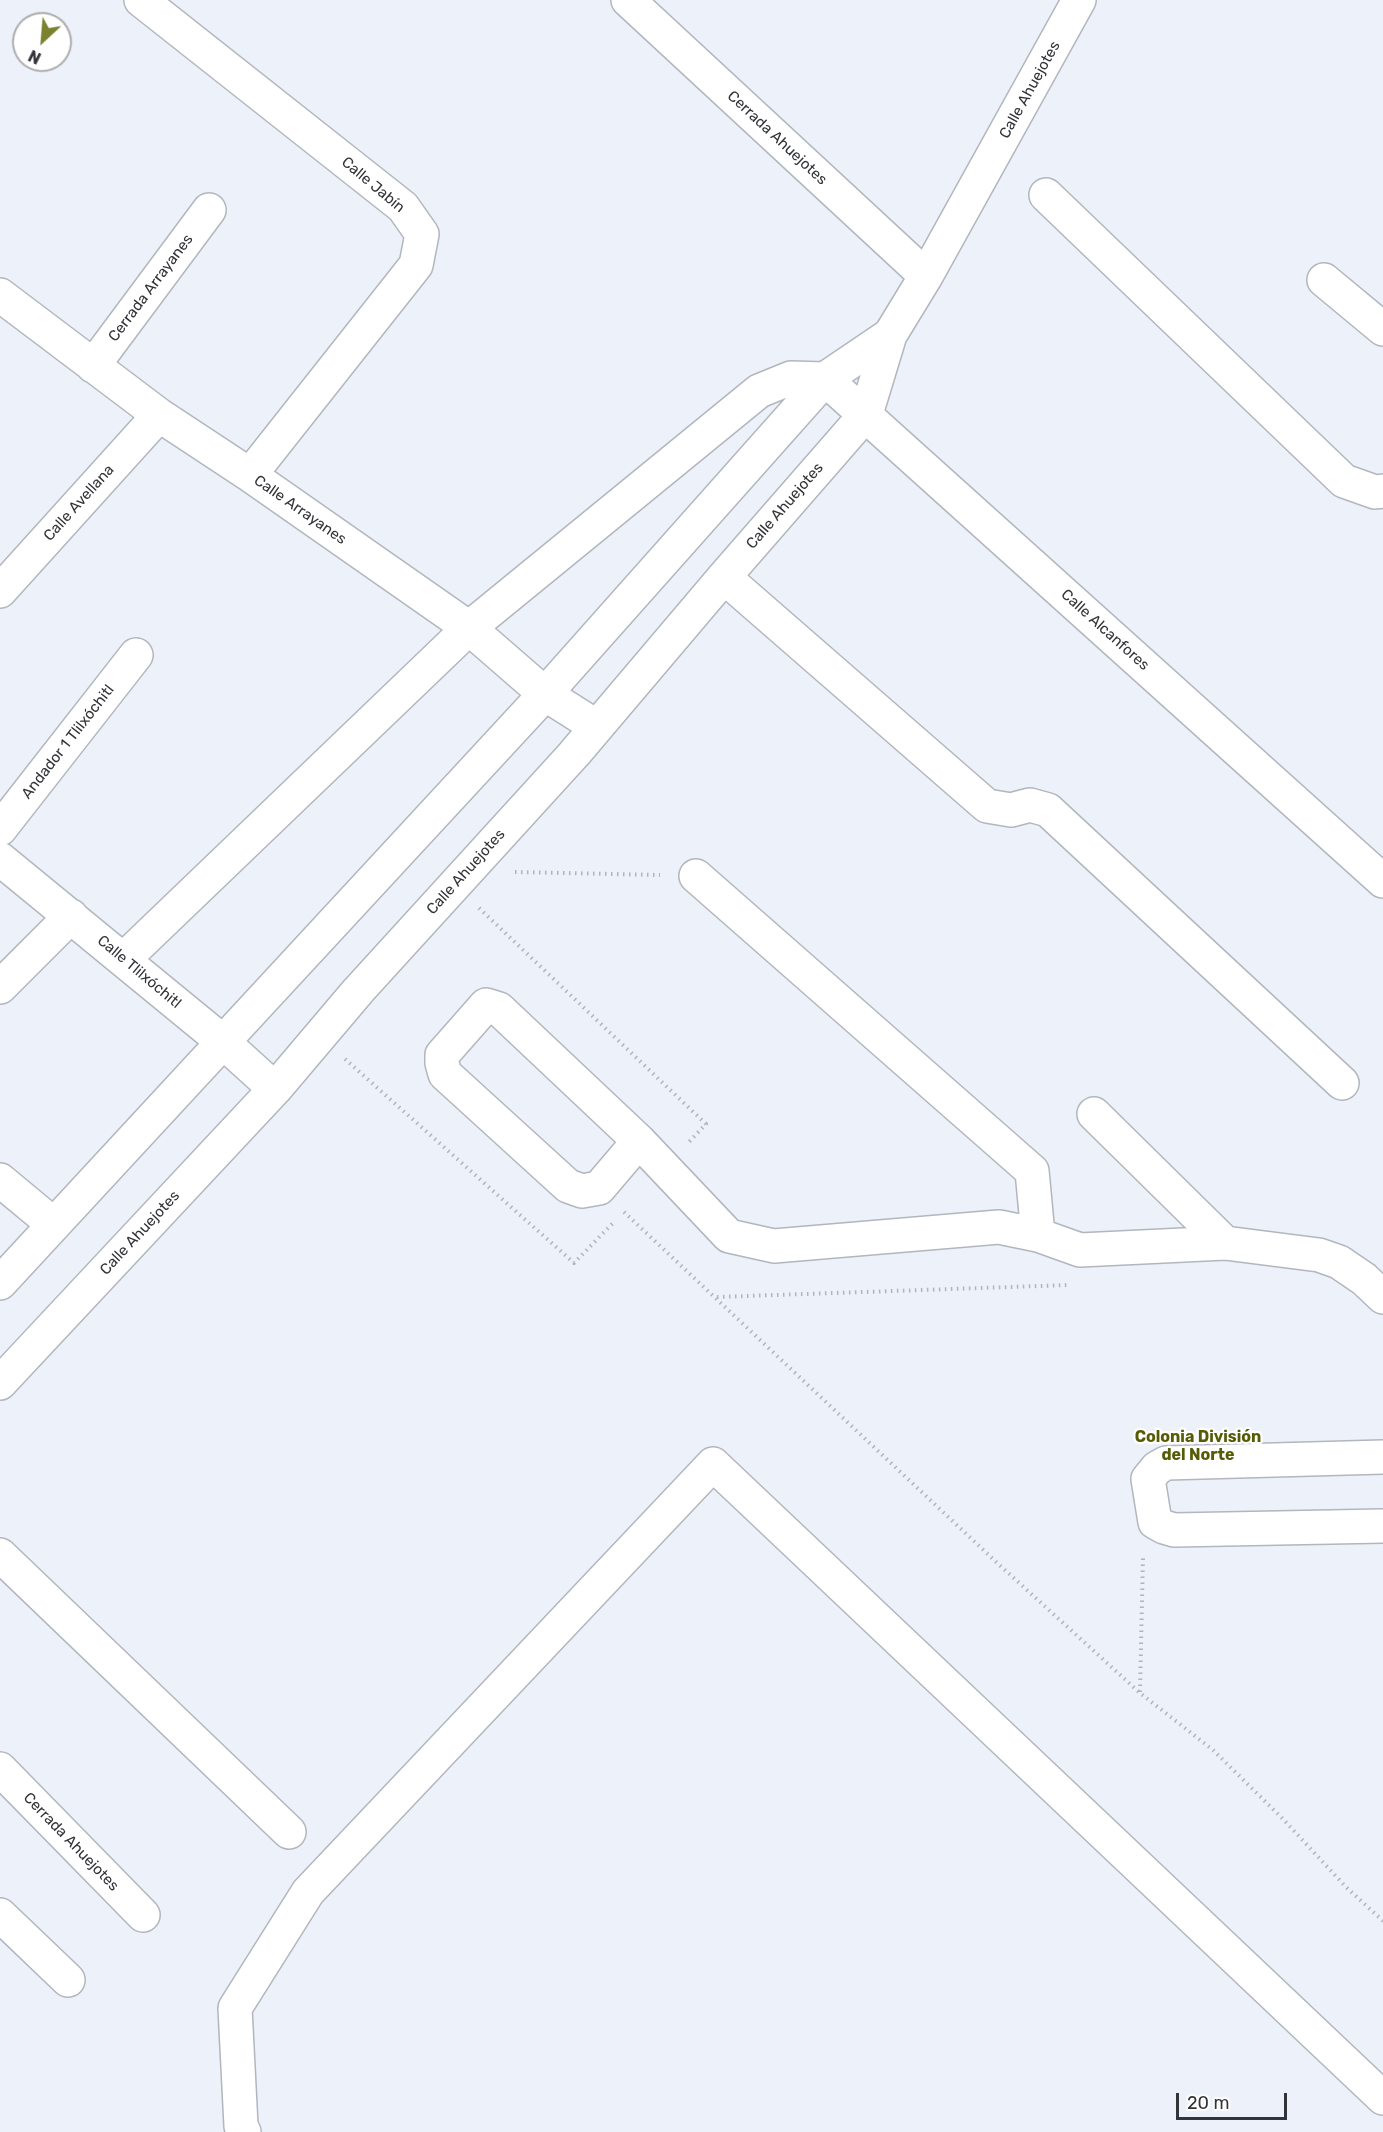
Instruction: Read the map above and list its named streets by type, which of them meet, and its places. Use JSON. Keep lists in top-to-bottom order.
{
  "streets": {
    "street": [
      "Calle Ahuejotes",
      "Cerrada Ahuejotes",
      "Calle Jabín",
      "Cerrada Arrayanes",
      "Calle Avellana",
      "Calle Arrayanes",
      "Calle Alcanfores",
      "Andador 1 Tlilxóchitl",
      "Calle Tlilxóchitl"
    ]
  },
  "crossings": [
    ["Calle Ahuejotes", "Cerrada Ahuejotes"],
    ["Calle Ahuejotes", "Calle Arrayanes"],
    ["Calle Ahuejotes", "Calle Alcanfores"],
    ["Calle Ahuejotes", "Calle Tlilxóchitl"],
    ["Calle Jabín", "Calle Arrayanes"],
    ["Cerrada Arrayanes", "Calle Arrayanes"],
    ["Calle Avellana", "Calle Arrayanes"]
  ],
  "districts": ["Colonia División del Norte"],
  "scale_bar": "20 m",
  "north": "bottom left"
}
